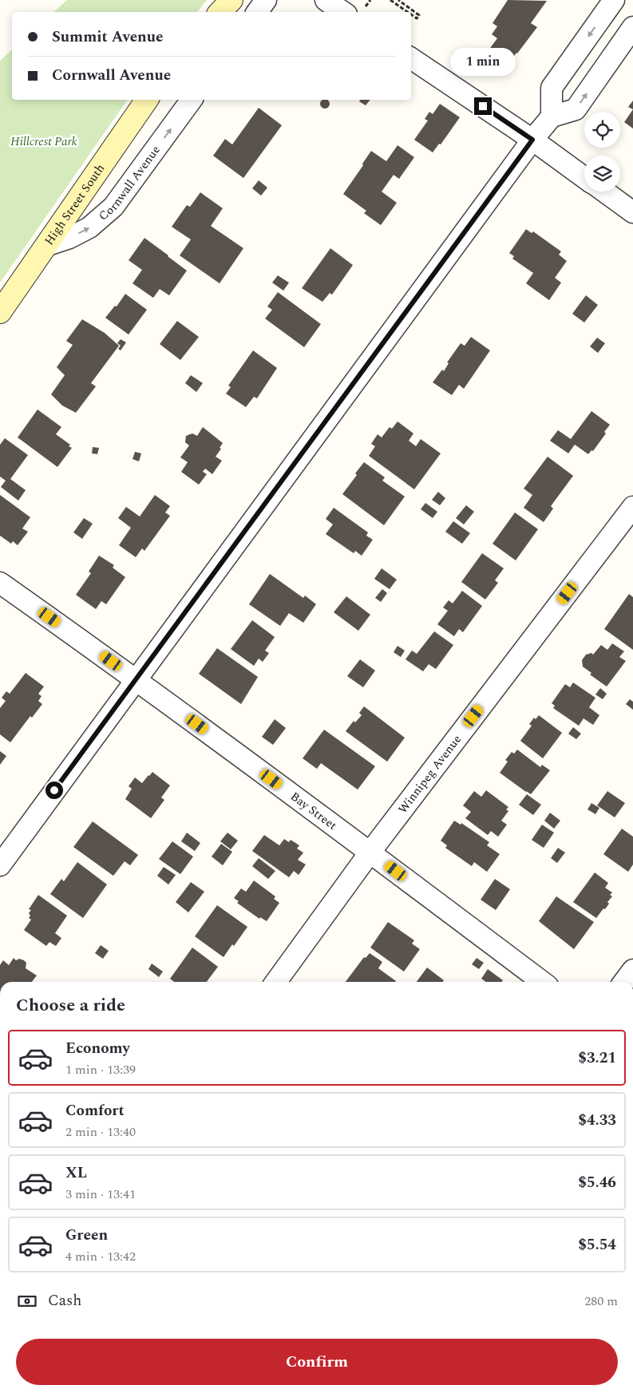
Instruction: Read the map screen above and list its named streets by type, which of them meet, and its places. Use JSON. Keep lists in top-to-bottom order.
{
  "streets": {
    "main road": ["High Street South"],
    "street": ["Cornwall Avenue", "Winnipeg Avenue", "Bay Street"]
  },
  "crossings": [
    ["Cornwall Avenue", "High Street South"],
    ["Winnipeg Avenue", "Bay Street"]
  ],
  "one_way": ["Cornwall Avenue"],
  "parks": ["Hillcrest Park"],
  "page": {
    "banner": ["Summit Avenue", "Cornwall Avenue"],
    "bubble": "1 min",
    "heading": "Choose a ride",
    "list": [
      {
        "name": "Economy",
        "note": "1 min · 13:39",
        "value": "$3.21"
      },
      {
        "name": "Comfort",
        "note": "2 min · 13:40",
        "value": "$4.33"
      },
      {
        "name": "XL",
        "note": "3 min · 13:41",
        "value": "$5.46"
      },
      {
        "name": "Green",
        "note": "4 min · 13:42",
        "value": "$5.54"
      }
    ],
    "pay": ["Cash", "280 m"],
    "buttons": "Confirm"
  }
}
